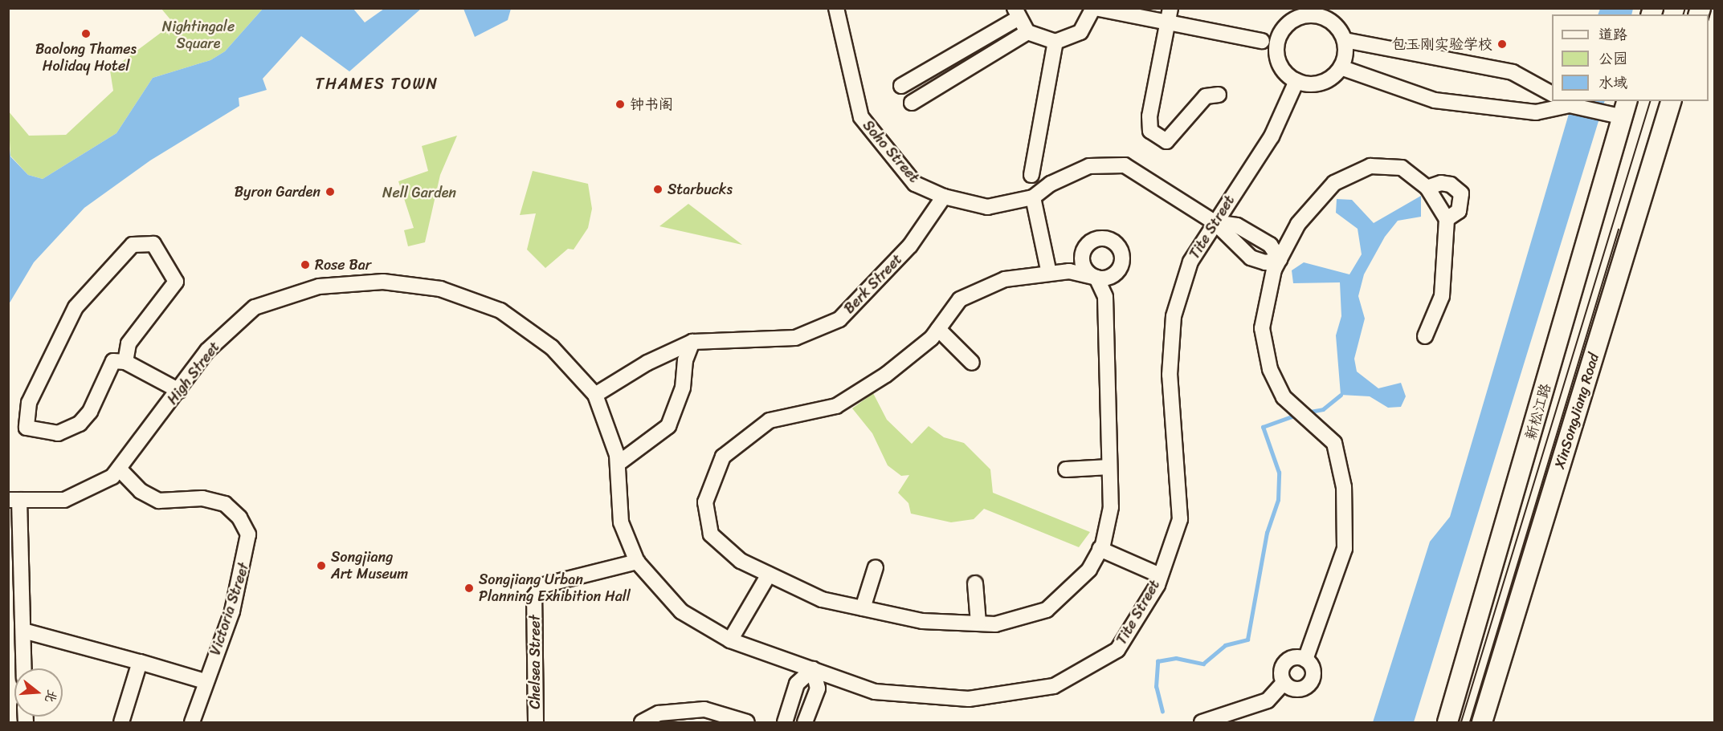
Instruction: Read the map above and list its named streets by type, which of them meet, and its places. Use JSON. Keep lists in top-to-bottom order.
{
  "streets": {
    "main road": ["XinSongJiang Road", "新松江路"],
    "street": [
      "Soho Street",
      "Tite Street",
      "Berk Street",
      "High Street",
      "Victoria Street",
      "Chelsea Street"
    ]
  },
  "crossings": [
    ["Soho Street", "Berk Street"],
    ["Tite Street", "High Street"],
    ["Tite Street", "Chelsea Street"],
    ["Berk Street", "High Street"],
    ["High Street", "Victoria Street"],
    ["High Street", "Chelsea Street"]
  ],
  "districts": ["THAMES TOWN"],
  "parks": ["Nightingale Square", "Nell Garden"],
  "places": [
    "Baolong Thames Holiday Hotel",
    "包玉刚实验学校",
    "钟书阁",
    "Starbucks",
    "Byron Garden",
    "Rose Bar",
    "Songjiang Art Museum",
    "Songjiang Urban Planning Exhibition Hall"
  ],
  "legend": ["道路", "公园", "水域"],
  "north": "right"
}
